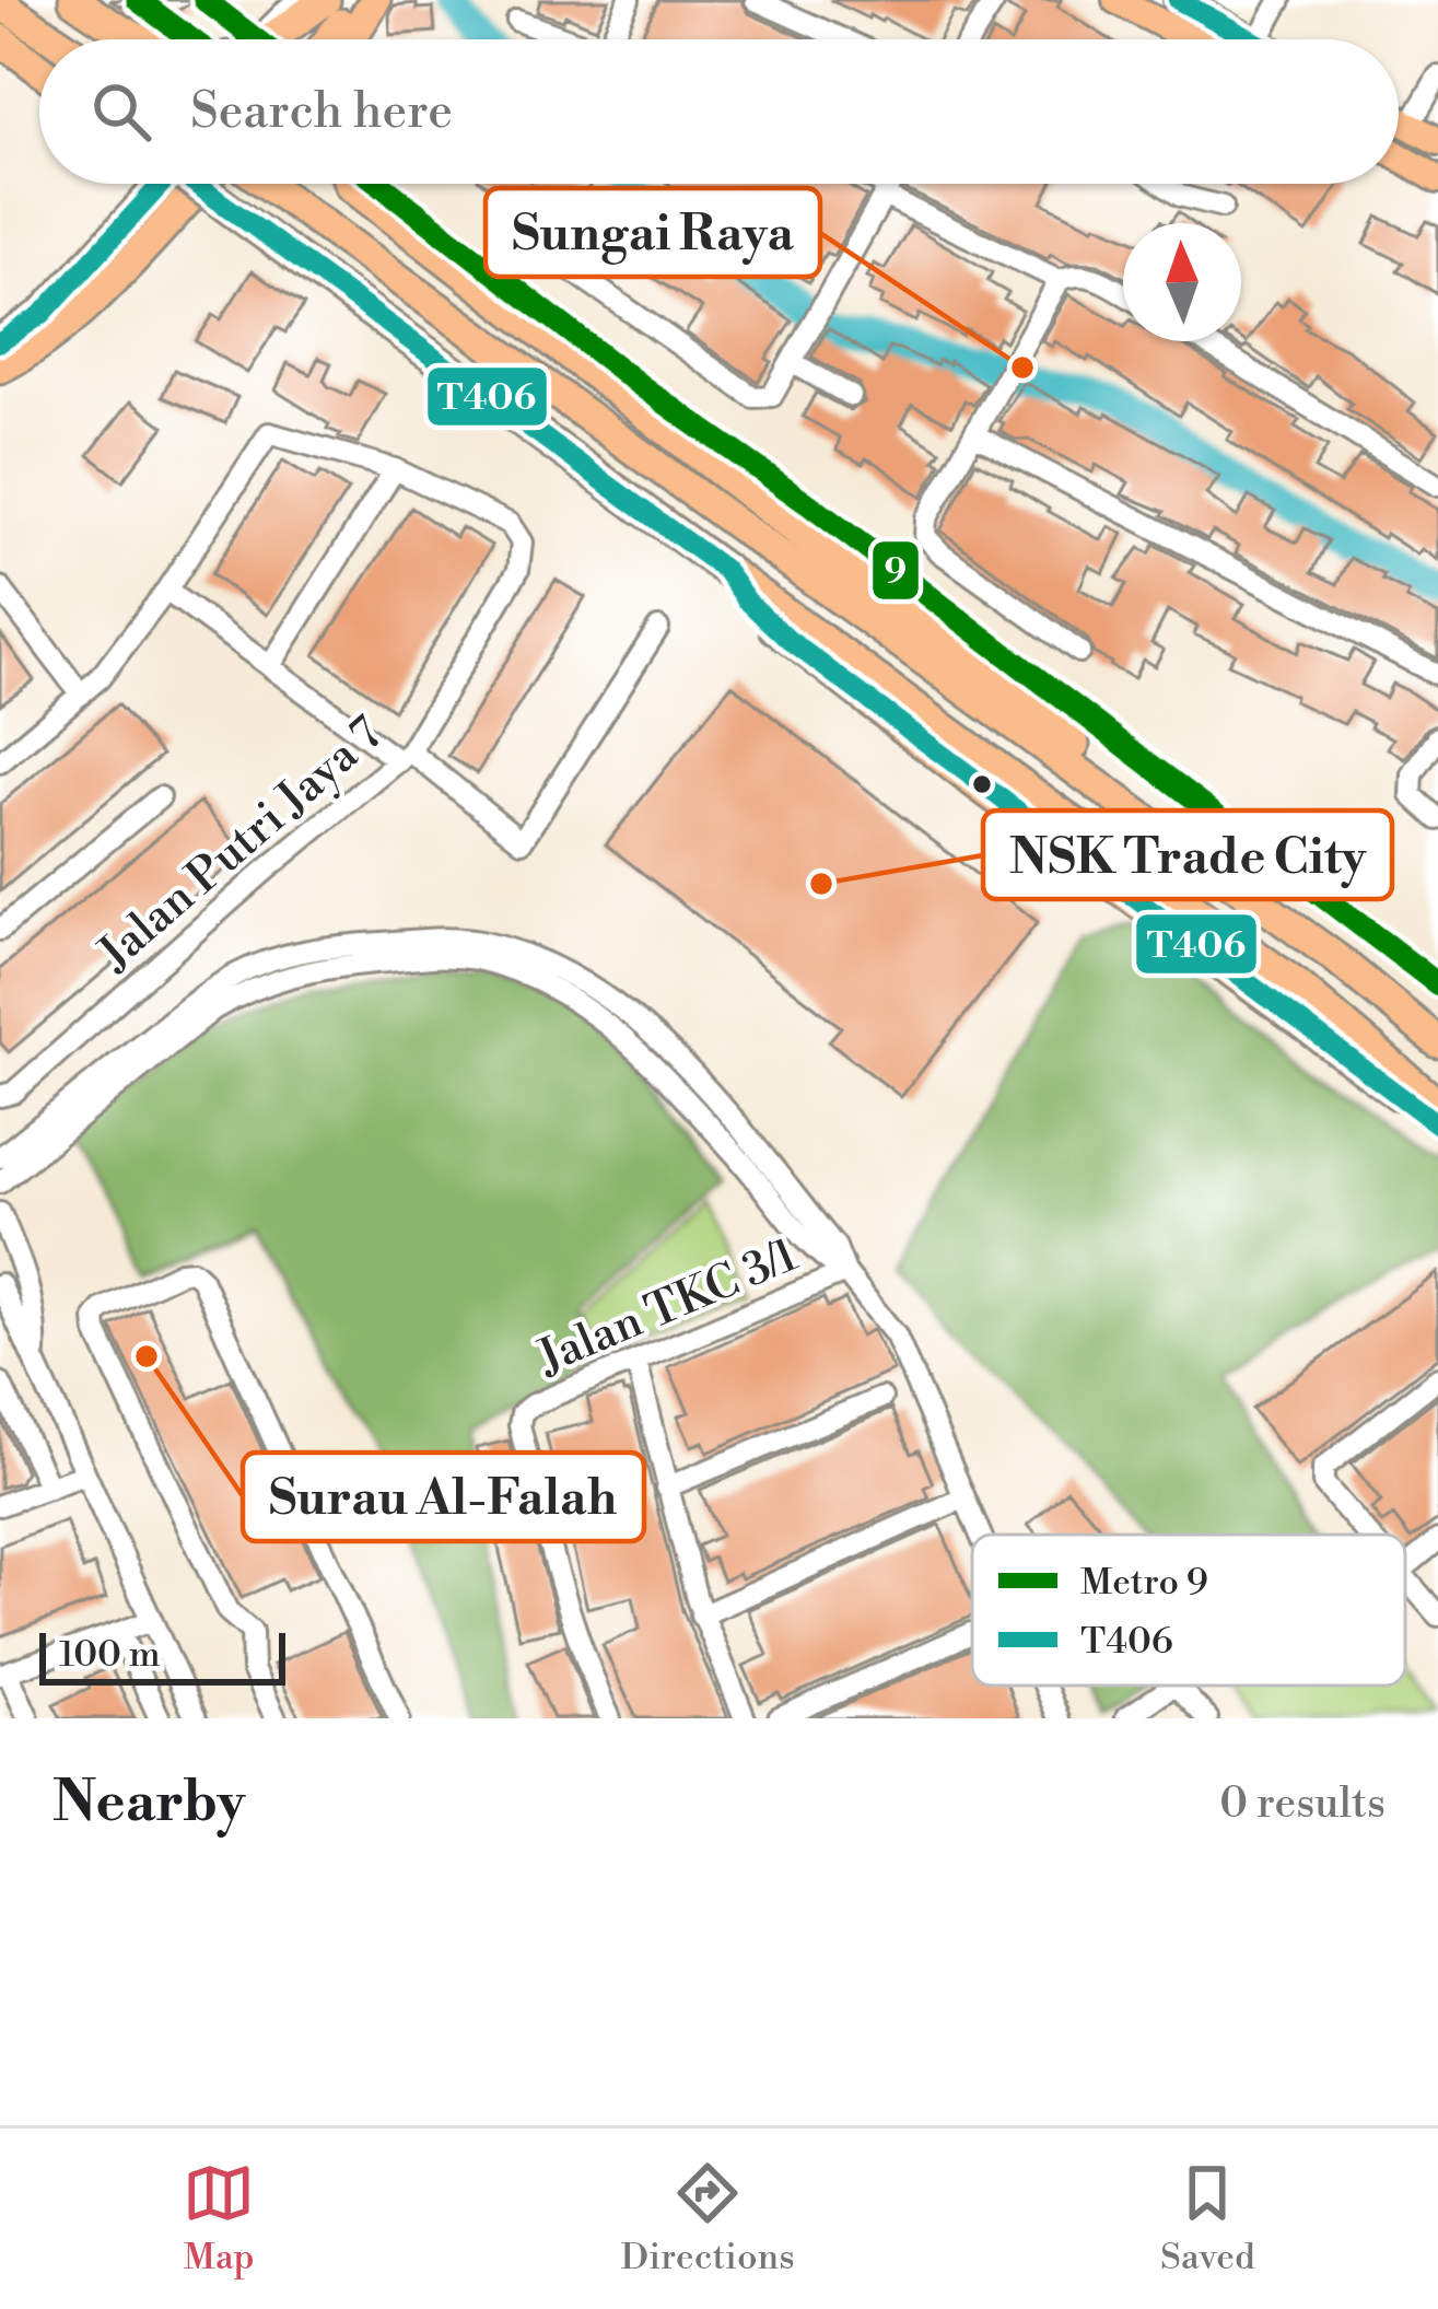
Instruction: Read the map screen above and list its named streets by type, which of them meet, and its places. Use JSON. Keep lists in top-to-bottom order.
{
  "streets": {
    "street": ["Jalan Putri Jaya 7", "Jalan TKC 3/1"]
  },
  "places": ["Sungai Raya", "NSK Trade City", "Surau Al-Falah"],
  "lines": ["metro line 9", "transit line T406"],
  "legend": ["Metro 9", "T406"],
  "scale_bar": "100 m",
  "north": "top",
  "page": {
    "search": "Search here",
    "scale": "100 m",
    "heading": ["Nearby", "0 results"],
    "nav": ["Map", "Directions", "Saved"]
  }
}
